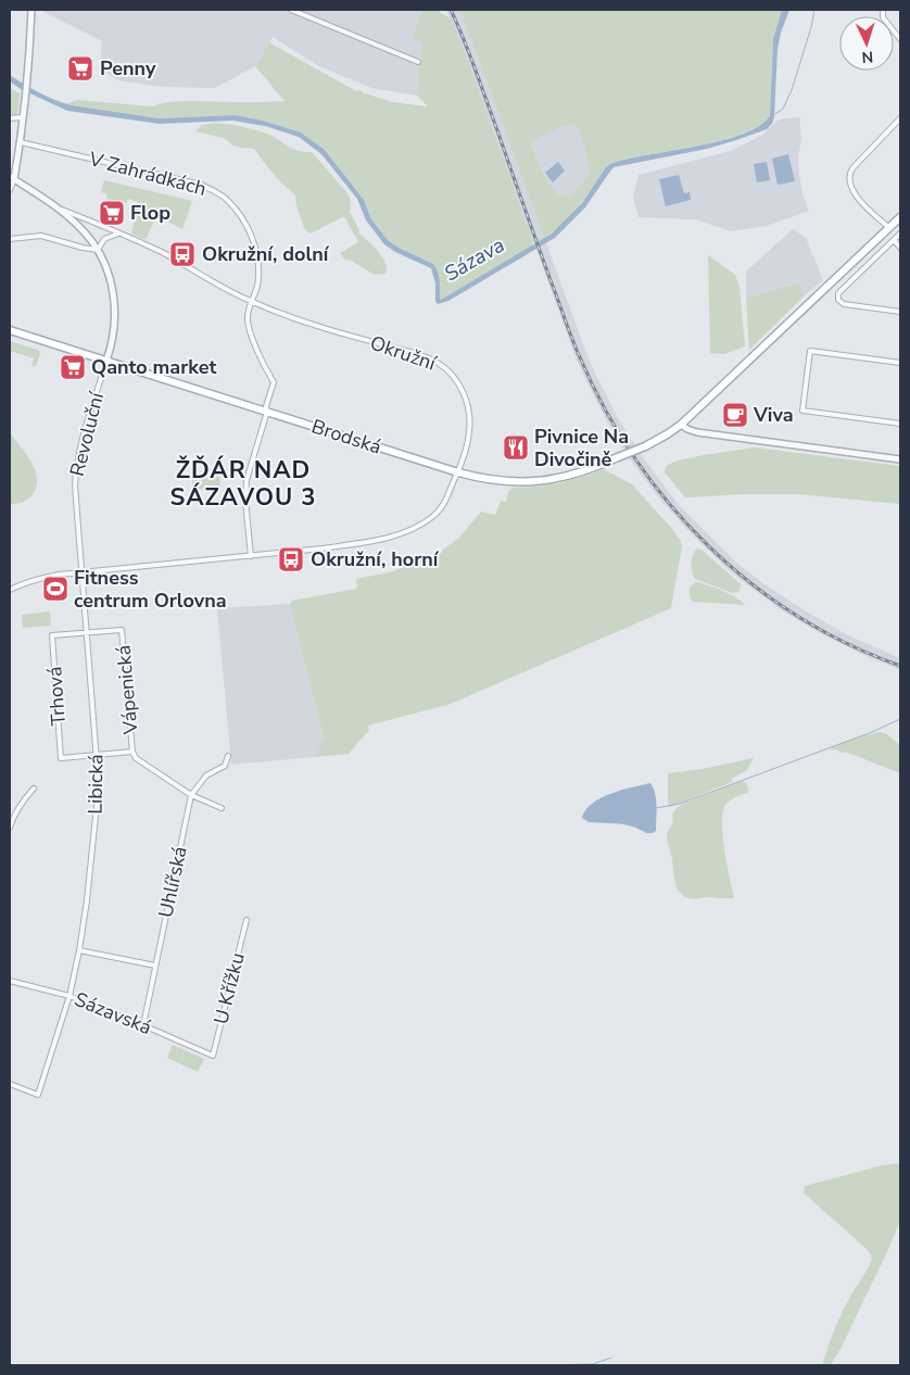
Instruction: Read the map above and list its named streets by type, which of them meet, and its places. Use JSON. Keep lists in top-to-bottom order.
{
  "streets": {
    "main road": ["Brodská"],
    "street": [
      "V Zahrádkách",
      "Okružní",
      "Revoluční",
      "Vápenická",
      "Trhová",
      "Libická",
      "Uhlířská",
      "U Křížku",
      "Sázavská"
    ]
  },
  "crossings": [
    ["V Zahrádkách", "Okružní"],
    ["V Zahrádkách", "Brodská"],
    ["Okružní", "Revoluční"],
    ["Okružní", "Brodská"],
    ["Okružní", "Libická"],
    ["Revoluční", "Brodská"],
    ["Revoluční", "Libická"],
    ["Vápenická", "Trhová"],
    ["Vápenická", "Libická"],
    ["Vápenická", "Uhlířská"],
    ["Trhová", "Libická"],
    ["Libická", "Sázavská"],
    ["Uhlířská", "Sázavská"],
    ["U Křížku", "Sázavská"]
  ],
  "districts": ["ŽĎÁR NAD SÁZAVOU 3"],
  "water": ["Sázava"],
  "places": {
    "supermarket": ["Penny", "Flop", "Qanto market"],
    "bus stop": ["Okružní, dolní", "Okružní, horní"],
    "cafe": ["Viva"],
    "restaurant": ["Pivnice Na Divočině"],
    "sports": ["Fitness centrum Orlovna"]
  },
  "north": "bottom"
}
